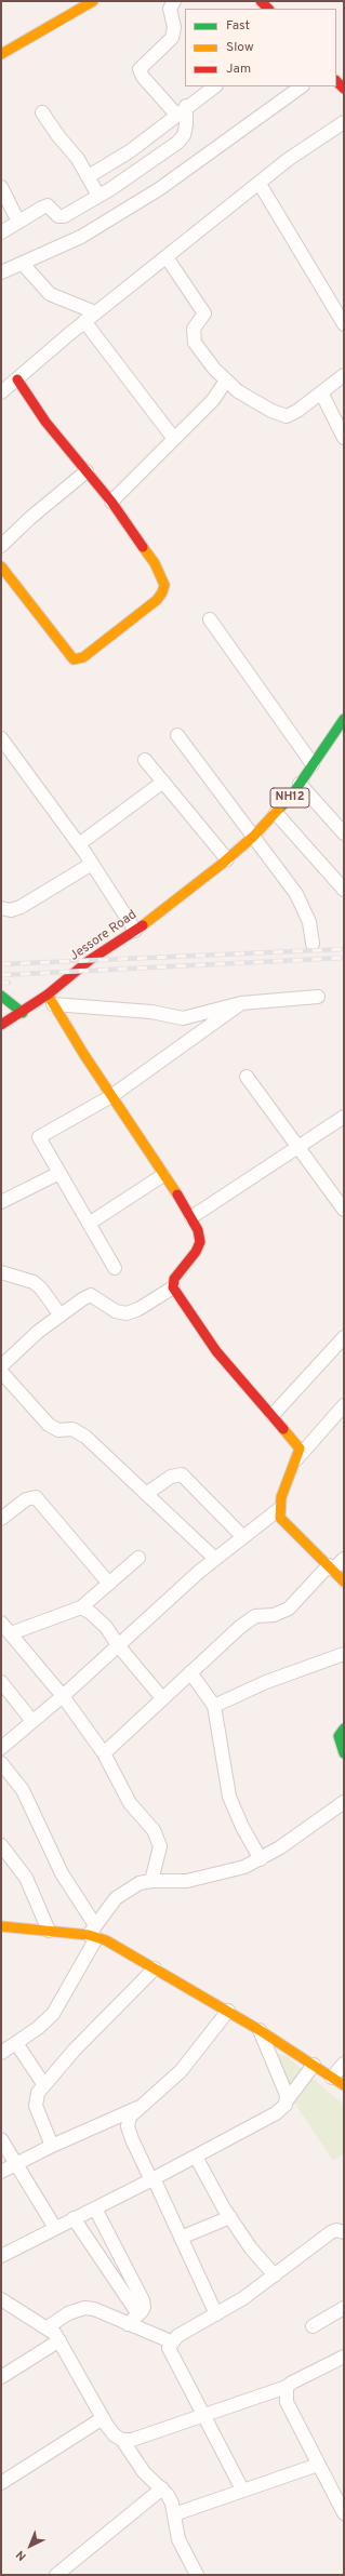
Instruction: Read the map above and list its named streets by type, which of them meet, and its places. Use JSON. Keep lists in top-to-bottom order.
{
  "streets": {
    "main road": ["NH12", "Jessore Road"]
  },
  "crossings": [
    ["NH12", "Jessore Road"]
  ],
  "legend": ["Fast", "Slow", "Jam"],
  "north": "bottom left"
}
